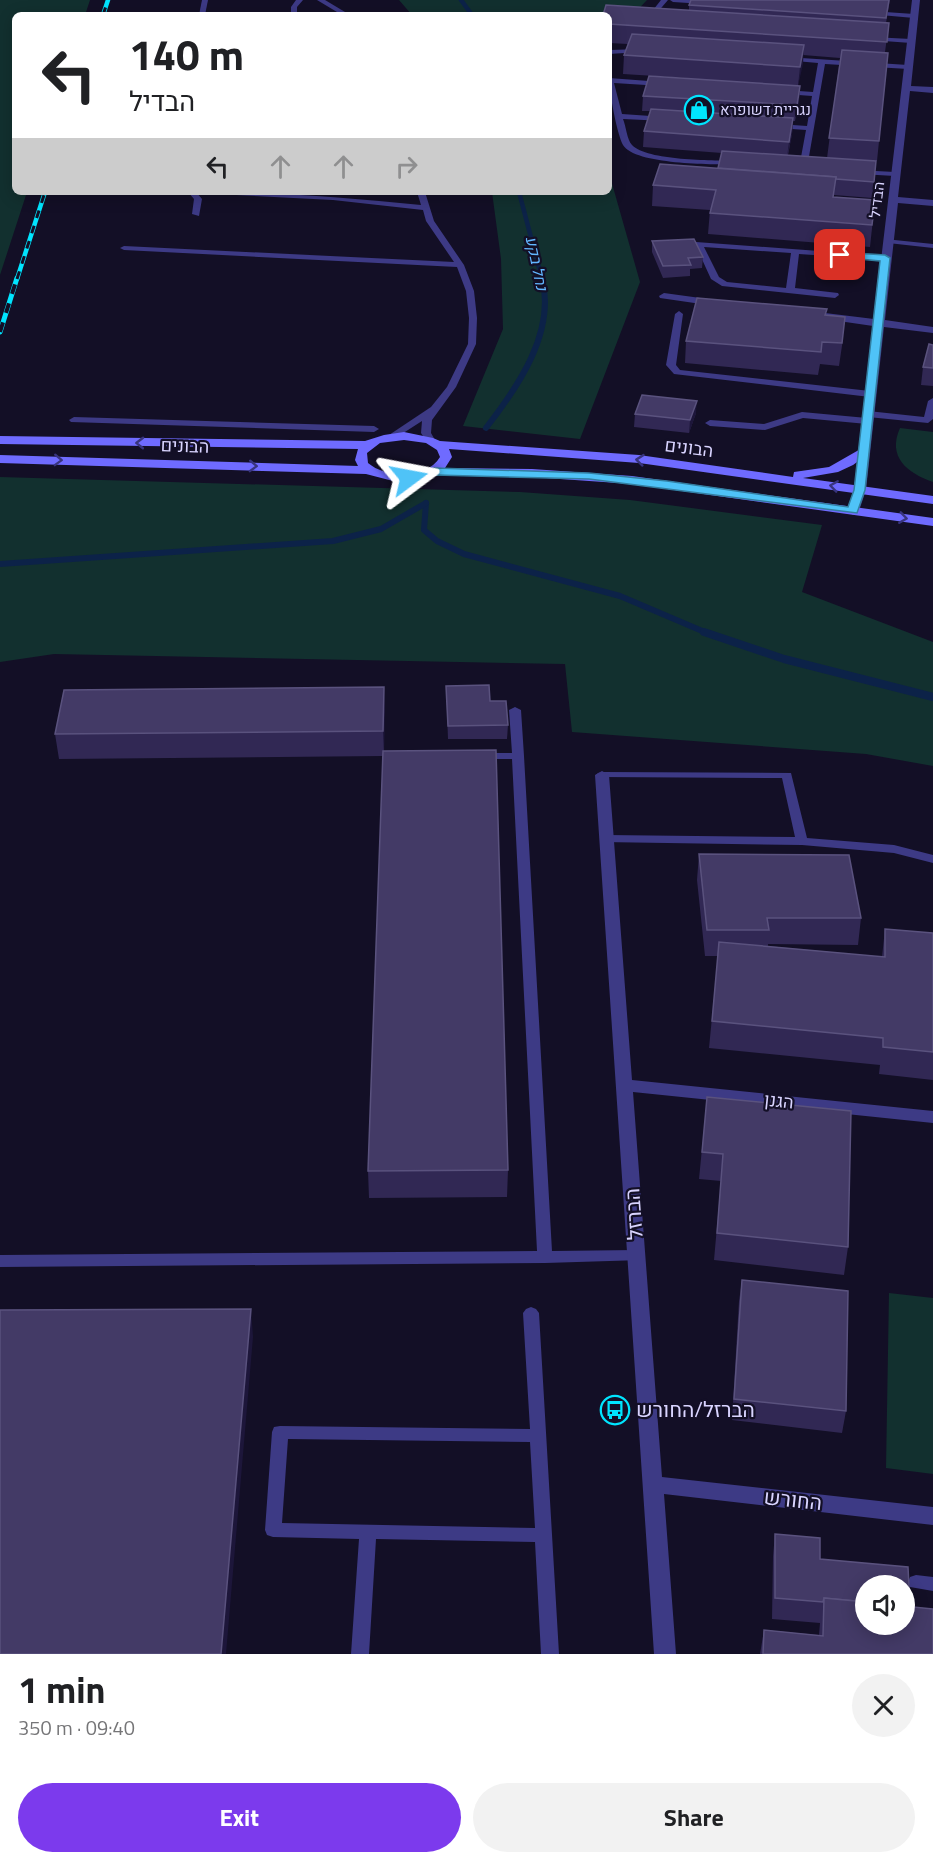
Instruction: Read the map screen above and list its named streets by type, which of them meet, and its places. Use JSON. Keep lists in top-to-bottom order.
{
  "streets": {
    "street": [
      "הבדיל",
      "הבונים",
      "הגנן",
      "הברזל",
      "החורש"
    ]
  },
  "crossings": [
    ["הבדיל", "הבונים"],
    ["הגנן", "הברזל"],
    ["הברזל", "החורש"]
  ],
  "water": ["נחל בקע"],
  "places": {
    "shop": ["נגריית דשופרא"],
    "bus stop": ["הברזל/החורש"]
  },
  "page": {
    "turn": ["140 m", "הבדיל"],
    "heading": ["1 min", "350 m · 09:40"],
    "buttons": ["Exit", "Share"]
  }
}
